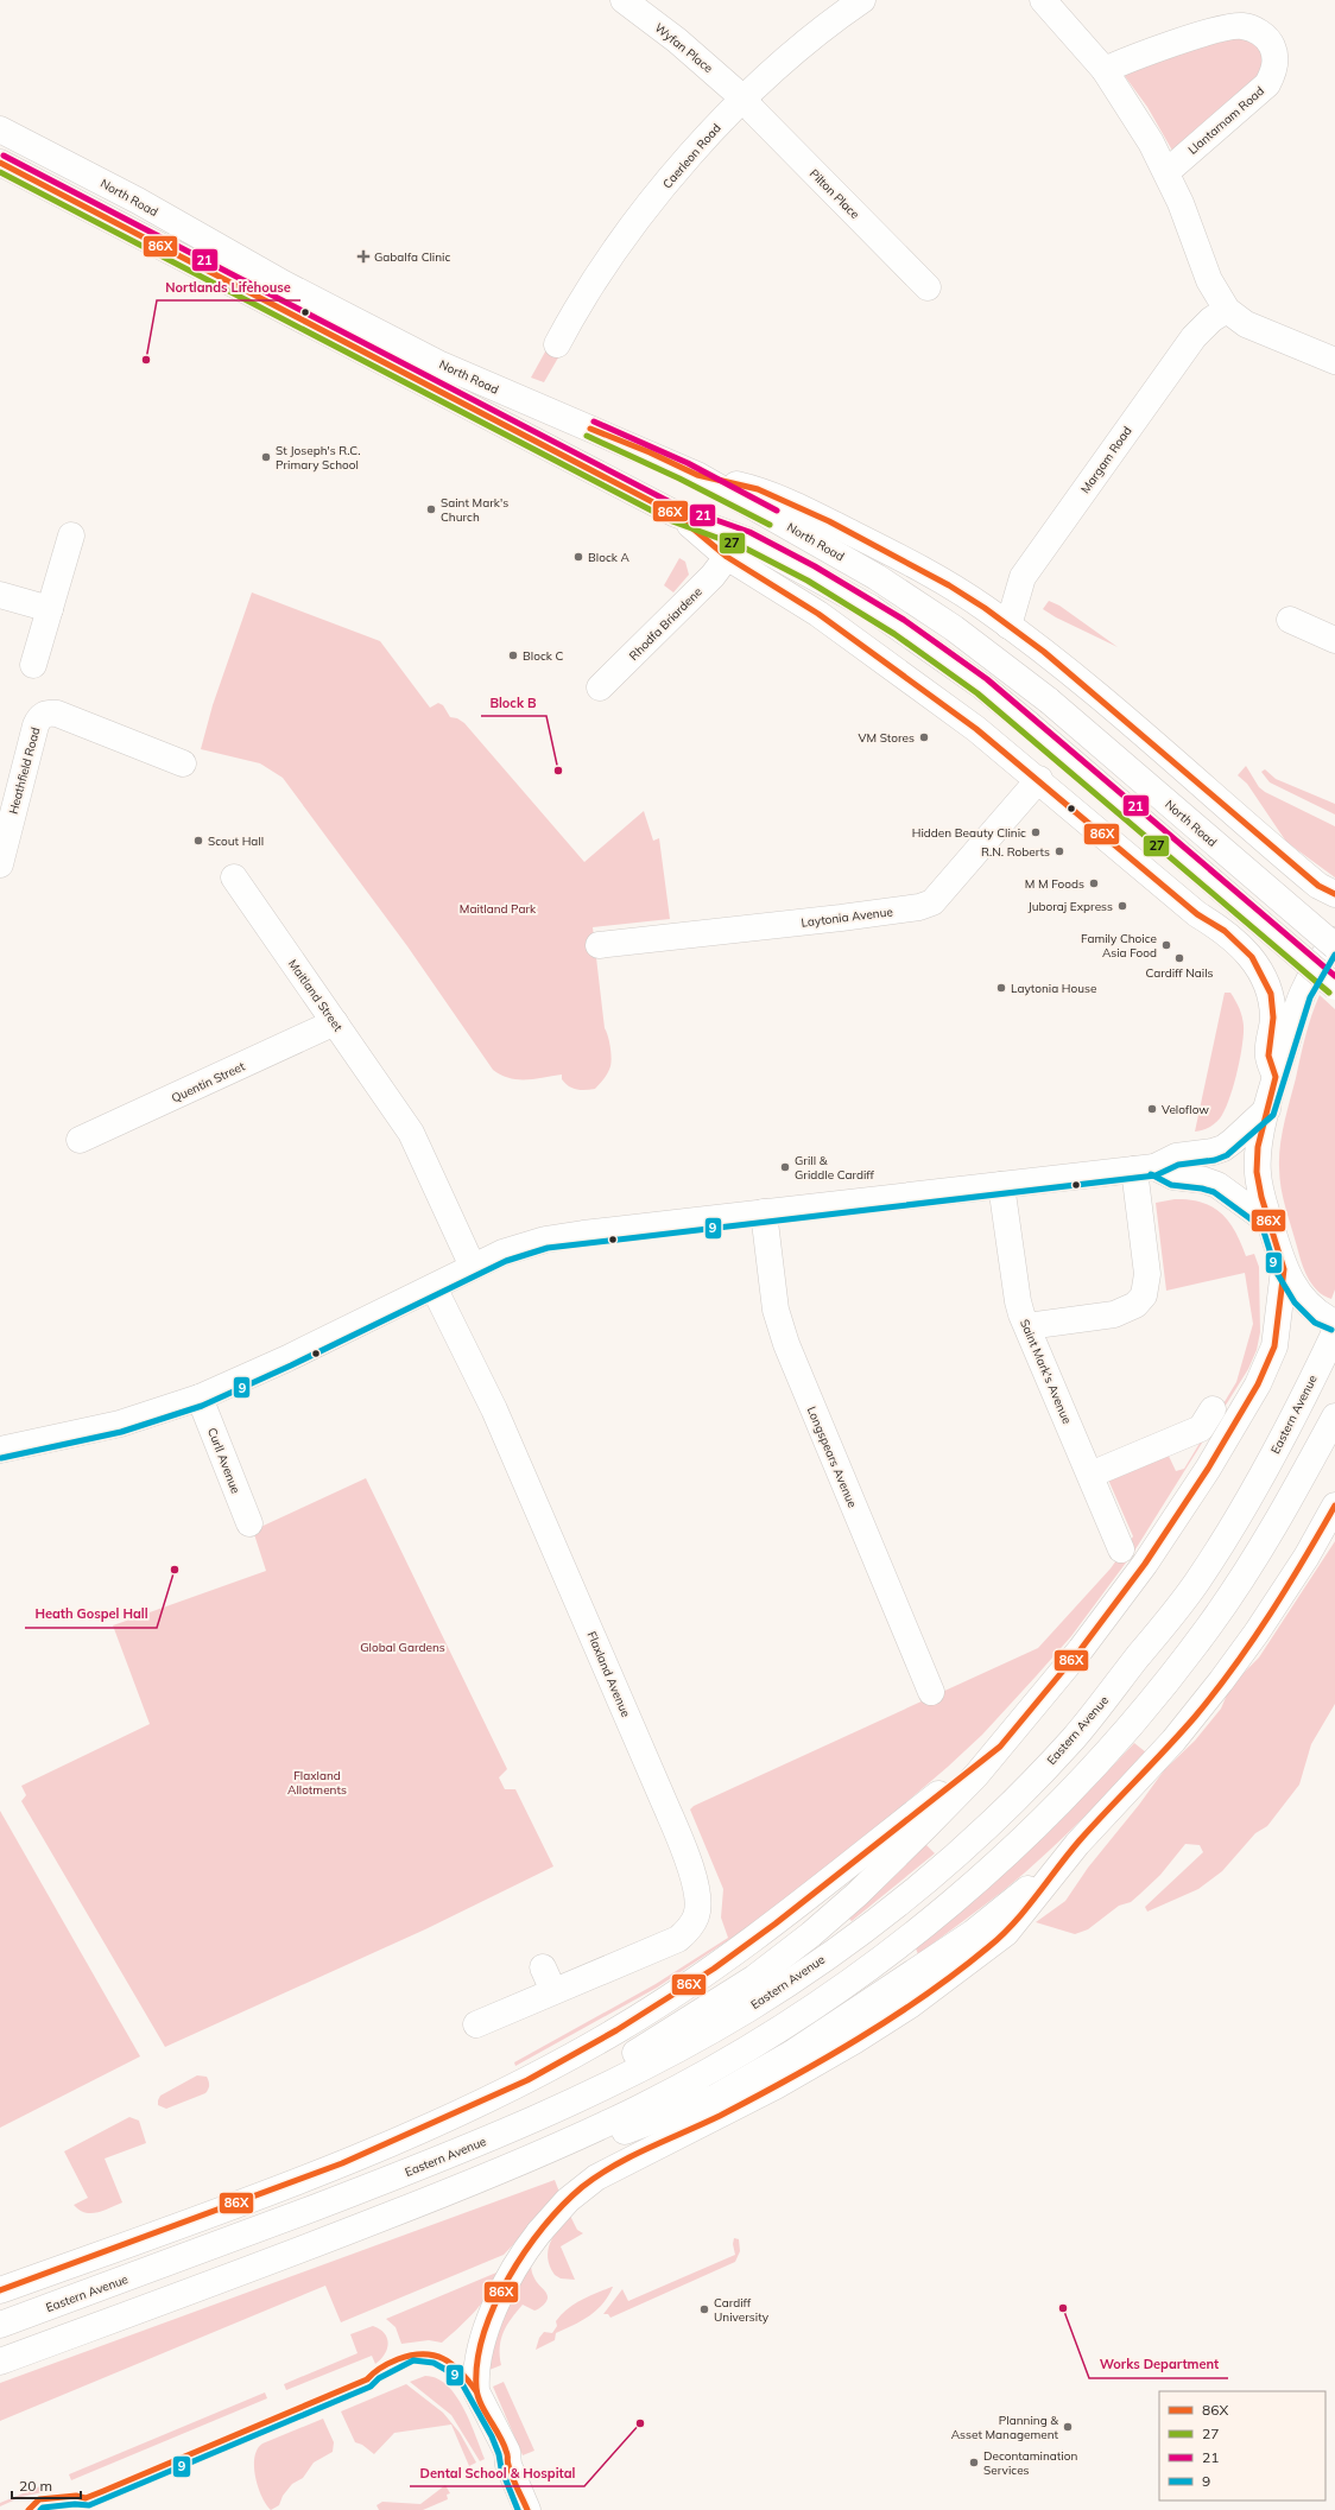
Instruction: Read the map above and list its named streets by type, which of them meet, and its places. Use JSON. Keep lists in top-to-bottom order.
{
  "streets": {
    "main road": [
      "Wyfan Place",
      "Llantarnam Road",
      "Caerleon Road",
      "Pilton Place",
      "North Road",
      "Margam Road",
      "Rhodfa Briardene",
      "Heathfield Road",
      "Laytonia Avenue",
      "Maitland Street",
      "Quentin Street",
      "Saint Mark's Avenue",
      "Eastern Avenue",
      "Longspears Avenue",
      "Curll Avenue",
      "Flaxland Avenue"
    ]
  },
  "crossings": [
    ["Wyfan Place", "Caerleon Road"],
    ["Wyfan Place", "Pilton Place"],
    ["Caerleon Road", "Pilton Place"],
    ["Maitland Street", "Quentin Street"]
  ],
  "parks": ["Maitland Park", "Global Gardens", "Flaxland Allotments"],
  "places": {
    "health": ["Gabalfa Clinic"],
    "other": [
      "Nortlands Lifehouse",
      "St Joseph's R.C. Primary School",
      "Saint Mark's Church",
      "Block A",
      "Block C",
      "VM Stores",
      "Block B",
      "Hidden Beauty Clinic",
      "Scout Hall",
      "R.N. Roberts",
      "M M Foods",
      "Juboraj Express",
      "Family Choice Asia Food",
      "Cardiff Nails",
      "Laytonia House",
      "Veloflow",
      "Grill & Griddle Cardiff",
      "Heath Gospel Hall",
      "Works Department",
      "Cardiff University",
      "Dental School & Hospital",
      "Planning & Asset Management",
      "Decontamination Services"
    ]
  },
  "lines": [
    "transit line 21",
    "transit line 86X",
    "transit line 27",
    "transit line 9"
  ],
  "legend": [
    "86X",
    "27",
    "21",
    "9"
  ],
  "scale_bar": "20 m"
}
